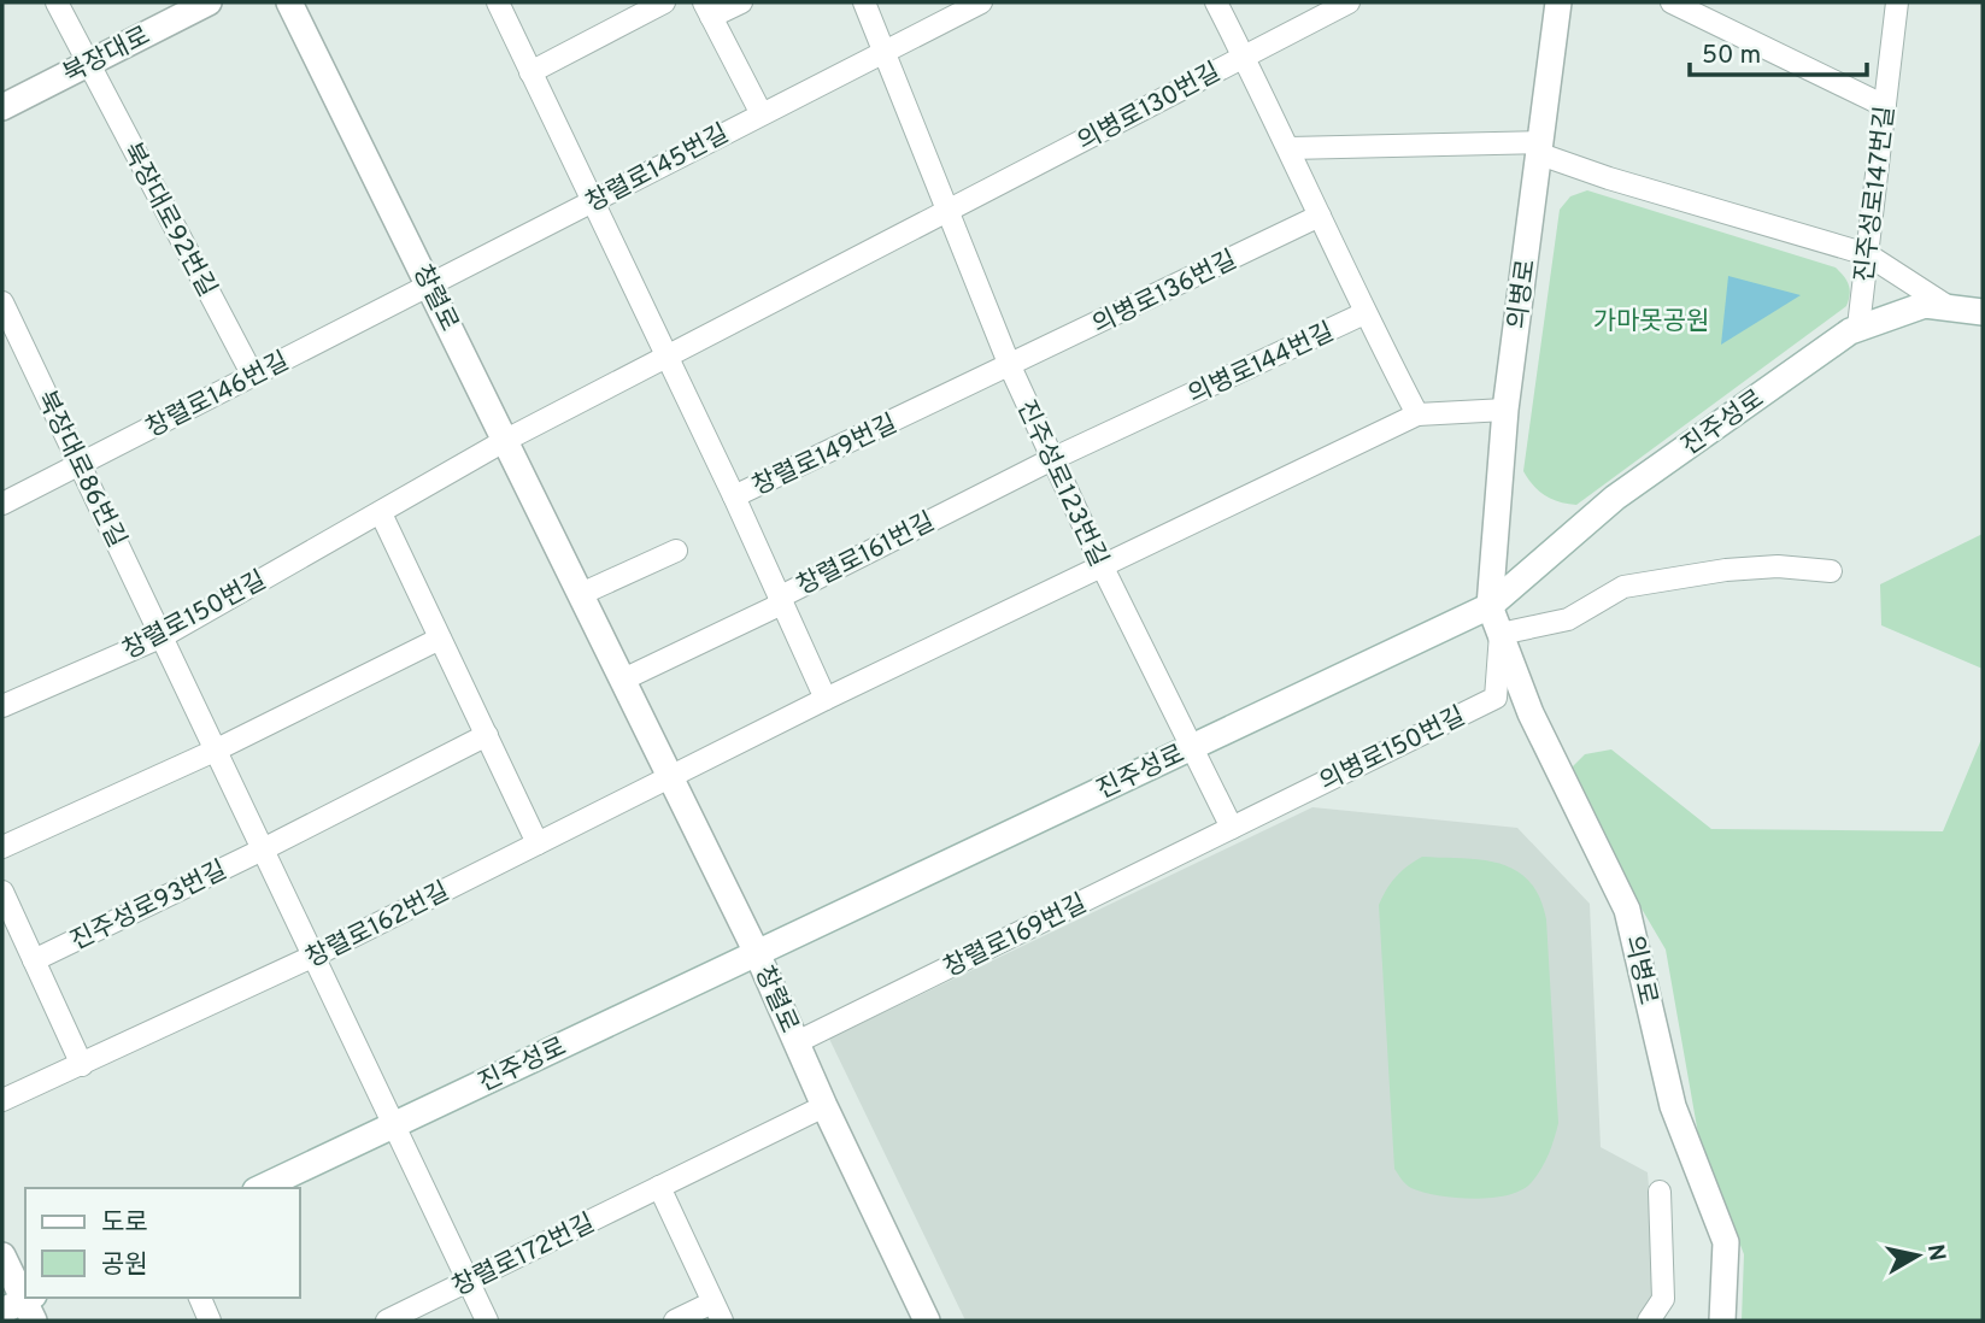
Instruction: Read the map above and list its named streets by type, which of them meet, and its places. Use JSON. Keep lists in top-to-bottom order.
{
  "streets": {
    "street": [
      "북장대로",
      "의병로130번길",
      "창렬로145번길",
      "진주성로147번길",
      "북장대로92번길",
      "의병로136번길",
      "의병로",
      "창렬로",
      "의병로144번길",
      "창렬로146번길",
      "진주성로",
      "창렬로149번길",
      "북장대로86번길",
      "진주성로123번길",
      "창렬로161번길",
      "창렬로150번길",
      "의병로150번길",
      "진주성로93번길",
      "창렬로162번길",
      "창렬로169번길",
      "창렬로172번길"
    ]
  },
  "crossings": [
    ["북장대로", "북장대로92번길"],
    ["의병로130번길", "진주성로123번길"],
    ["창렬로145번길", "창렬로"],
    ["창렬로145번길", "창렬로146번길"],
    ["창렬로145번길", "창렬로149번길"],
    ["창렬로145번길", "진주성로123번길"],
    ["진주성로147번길", "진주성로"],
    ["북장대로92번길", "창렬로146번길"],
    ["의병로136번길", "창렬로149번길"],
    ["의병로136번길", "진주성로123번길"],
    ["의병로", "진주성로"],
    ["의병로", "의병로150번길"],
    ["창렬로", "창렬로146번길"],
    ["창렬로", "진주성로"],
    ["창렬로", "창렬로150번길"],
    ["창렬로", "창렬로162번길"],
    ["창렬로", "창렬로169번길"],
    ["창렬로", "창렬로172번길"],
    ["의병로144번길", "진주성로123번길"],
    ["의병로144번길", "창렬로161번길"],
    ["창렬로146번길", "북장대로86번길"],
    ["진주성로", "북장대로86번길"],
    ["진주성로", "진주성로123번길"],
    ["창렬로149번길", "진주성로123번길"],
    ["북장대로86번길", "창렬로150번길"],
    ["북장대로86번길", "진주성로93번길"],
    ["북장대로86번길", "창렬로162번길"],
    ["북장대로86번길", "창렬로172번길"],
    ["진주성로123번길", "창렬로161번길"],
    ["진주성로123번길", "의병로150번길"],
    ["진주성로123번길", "창렬로169번길"],
    ["의병로150번길", "창렬로169번길"]
  ],
  "parks": ["가마못공원"],
  "legend": ["도로", "공원"],
  "scale_bar": "50 m",
  "north": "right"
}
